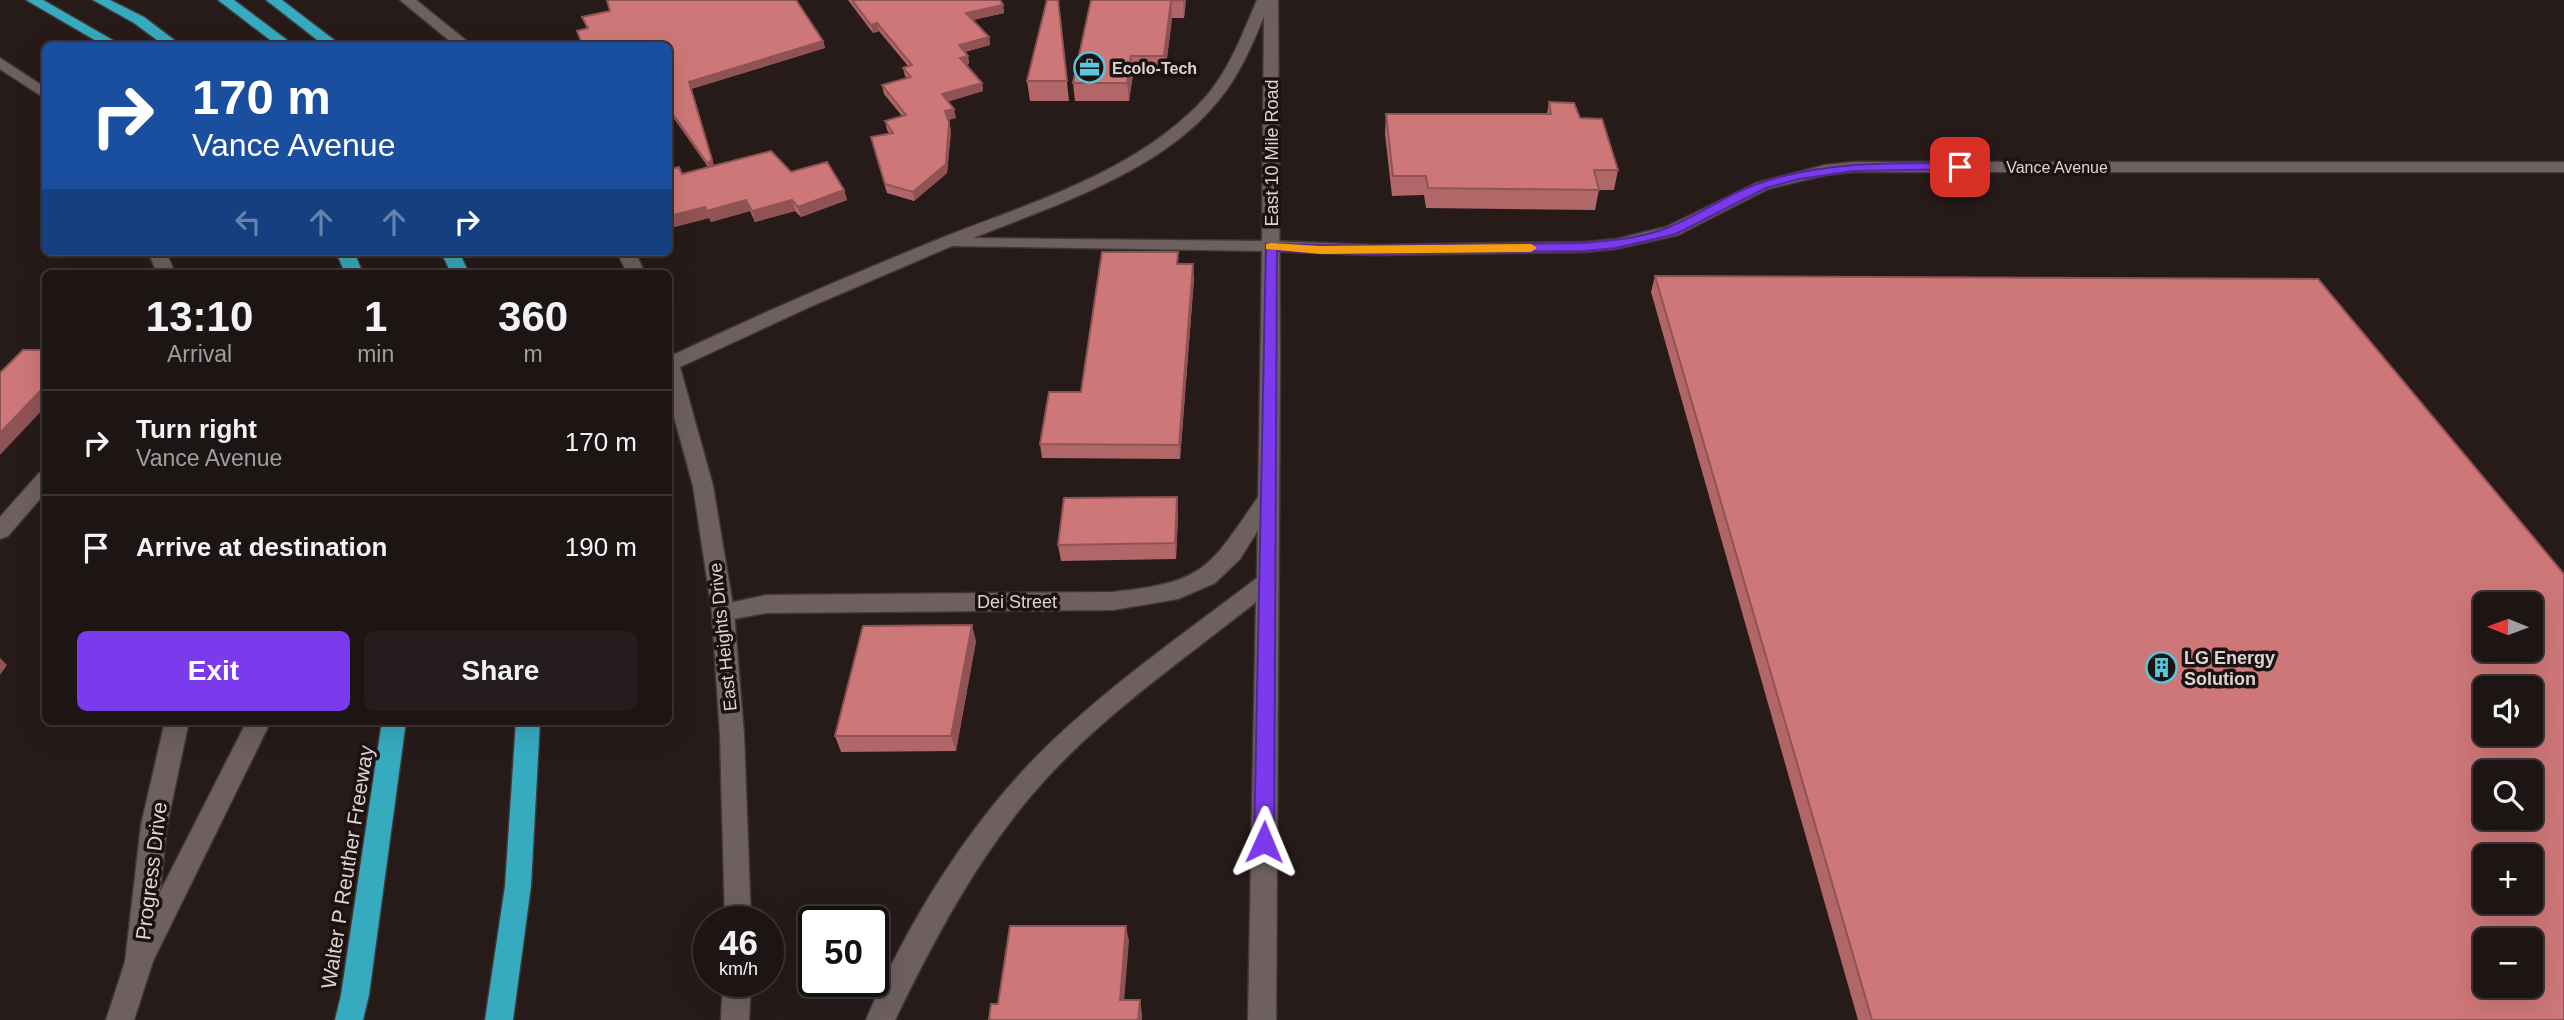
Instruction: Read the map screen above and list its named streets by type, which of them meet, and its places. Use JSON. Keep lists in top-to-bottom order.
{
  "streets": {
    "highway": ["Walter P Reuther Freeway"],
    "main road": [
      "East 10 Mile Road",
      "Vance Avenue",
      "Dei Street",
      "East Heights Drive",
      "Progress Drive"
    ]
  },
  "crossings": [
    ["East 10 Mile Road", "Vance Avenue"],
    ["East 10 Mile Road", "Dei Street"],
    ["Dei Street", "East Heights Drive"]
  ],
  "places": {
    "office": ["Ecolo-Tech"],
    "building": ["LG Energy Solution"]
  },
  "north": "left",
  "page": {
    "turn": ["170 m", "Vance Avenue"],
    "eta": [
      "13:10",
      "Arrival",
      "1",
      "min",
      "360",
      "m"
    ],
    "list": [
      {
        "name": "Turn right",
        "note": "Vance Avenue",
        "value": "170 m"
      },
      {
        "name": "Arrive at destination",
        "value": "190 m"
      }
    ],
    "map_buttons": ["+", "−"],
    "buttons": ["Exit", "Share"],
    "speed": "46 km/h",
    "limit": "50"
  }
}
